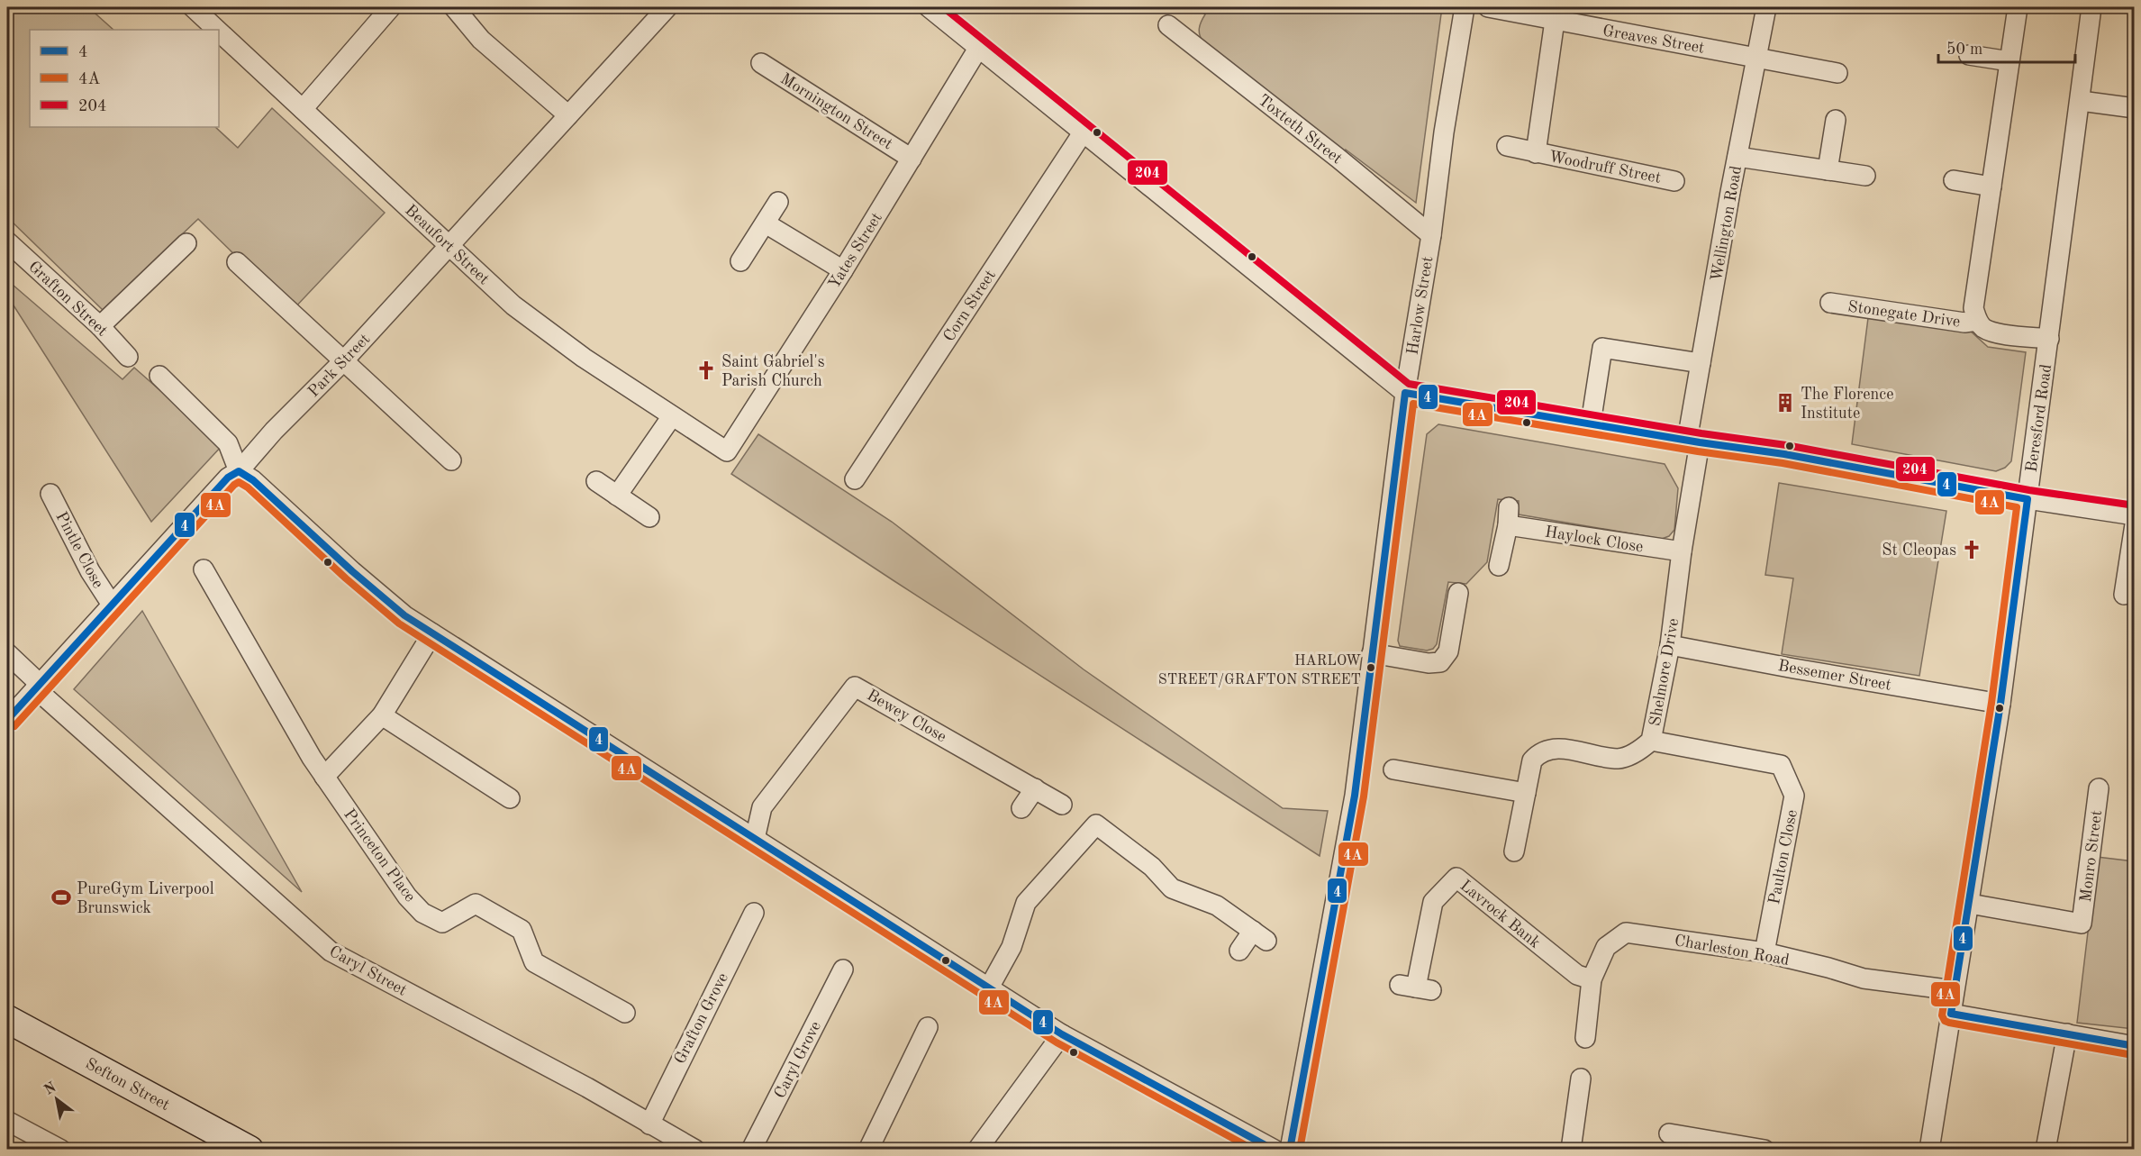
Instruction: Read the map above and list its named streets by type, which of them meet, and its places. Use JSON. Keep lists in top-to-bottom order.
{
  "streets": {
    "street": [
      "Greaves Street",
      "Mornington Street",
      "Toxteth Street",
      "Woodruff Street",
      "Wellington Road",
      "Beaufort Street",
      "Yates Street",
      "Grafton Street",
      "Corn Street",
      "Harlow Street",
      "Stonegate Drive",
      "Park Street",
      "Beresford Road",
      "Haylock Close",
      "Pintle Close",
      "Shelmore Drive",
      "Bessemer Street",
      "Bewey Close",
      "Princeton Place",
      "Monro Street",
      "Paulton Close",
      "Lavrock Bank",
      "Charleston Road",
      "Caryl Street",
      "Grafton Grove",
      "Caryl Grove",
      "Sefton Street"
    ]
  },
  "crossings": [
    ["Greaves Street", "Woodruff Street"],
    ["Greaves Street", "Wellington Road"],
    ["Mornington Street", "Yates Street"],
    ["Toxteth Street", "Harlow Street"],
    ["Wellington Road", "Shelmore Drive"],
    ["Beaufort Street", "Yates Street"],
    ["Beaufort Street", "Park Street"],
    ["Stonegate Drive", "Beresford Road"],
    ["Park Street", "Pintle Close"],
    ["Park Street", "Caryl Street"],
    ["Beresford Road", "Bessemer Street"],
    ["Beresford Road", "Monro Street"],
    ["Beresford Road", "Charleston Road"],
    ["Haylock Close", "Shelmore Drive"],
    ["Shelmore Drive", "Bessemer Street"],
    ["Shelmore Drive", "Paulton Close"],
    ["Paulton Close", "Charleston Road"],
    ["Lavrock Bank", "Charleston Road"],
    ["Caryl Street", "Grafton Grove"]
  ],
  "places": {
    "church": ["Saint Gabriel's Parish Church", "St Cleopas"],
    "building": ["The Florence Institute"],
    "other": ["HARLOW STREET/GRAFTON STREET"],
    "sports": ["PureGym Liverpool Brunswick"]
  },
  "lines": ["transit line 204", "transit line 4", "transit line 4A"],
  "legend": ["4", "4A", "204"],
  "scale_bar": "50 m",
  "north": "top left"
}
